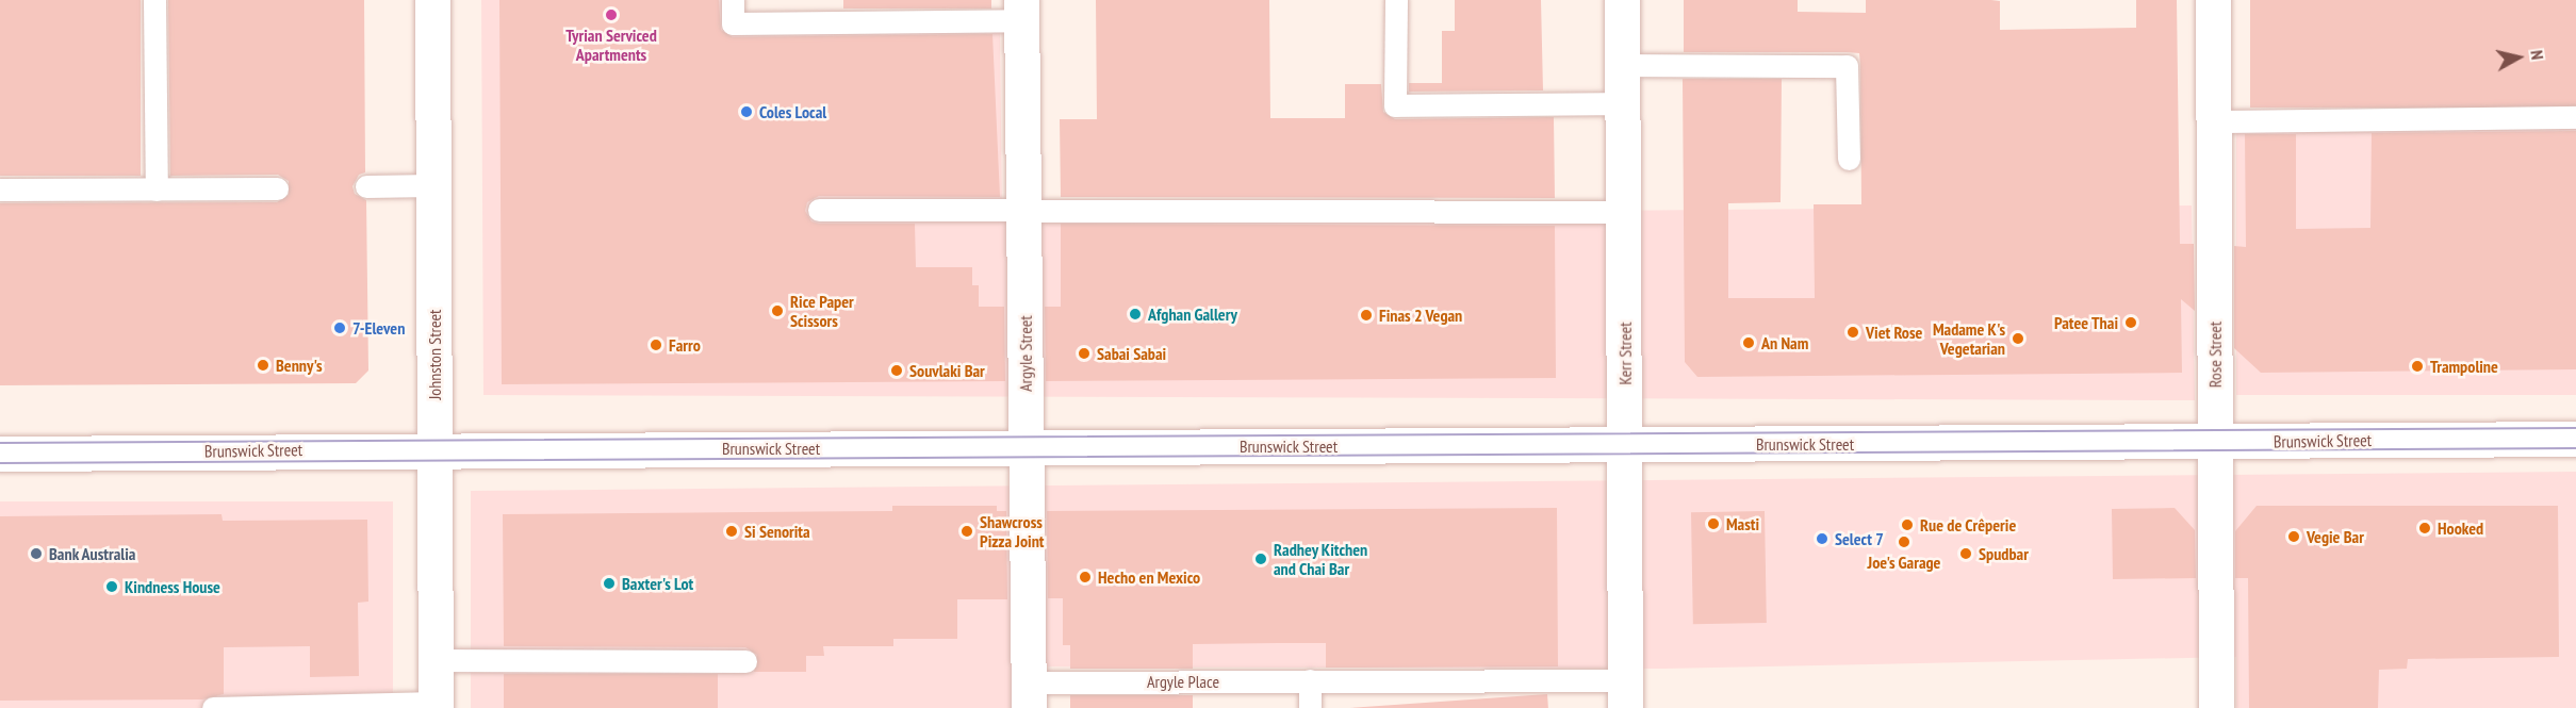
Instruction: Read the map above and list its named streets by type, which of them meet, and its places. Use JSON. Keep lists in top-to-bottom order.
{
  "streets": {
    "street": [
      "Argyle Street",
      "Kerr Street",
      "Johnston Street",
      "Rose Street",
      "Brunswick Street"
    ],
    "lane": ["Argyle Place"]
  },
  "crossings": [
    ["Argyle Street", "Brunswick Street"],
    ["Argyle Street", "Argyle Place"],
    ["Kerr Street", "Brunswick Street"],
    ["Kerr Street", "Argyle Place"],
    ["Johnston Street", "Brunswick Street"],
    ["Rose Street", "Brunswick Street"]
  ],
  "places": [
    "Tyrian Serviced Apartments",
    "Coles Local",
    "Rice Paper Scissors",
    "Afghan Gallery",
    "Finas 2 Vegan",
    "Patee Thai",
    "7-Eleven",
    "Viet Rose",
    "Madame K's Vegetarian",
    "An Nam",
    "Farro",
    "Sabai Sabai",
    "Benny's",
    "Trampoline",
    "Souvlaki Bar",
    "Masti",
    "Rue de Crêperie",
    "Hooked",
    "Si Senorita",
    "Shawcross Pizza Joint",
    "Vegie Bar",
    "Select 7",
    "Joe's Garage",
    "Bank Australia",
    "Spudbar",
    "Radhey Kitchen and Chai Bar",
    "Hecho en Mexico",
    "Baxter's Lot",
    "Kindness House"
  ],
  "north": "right"
}
